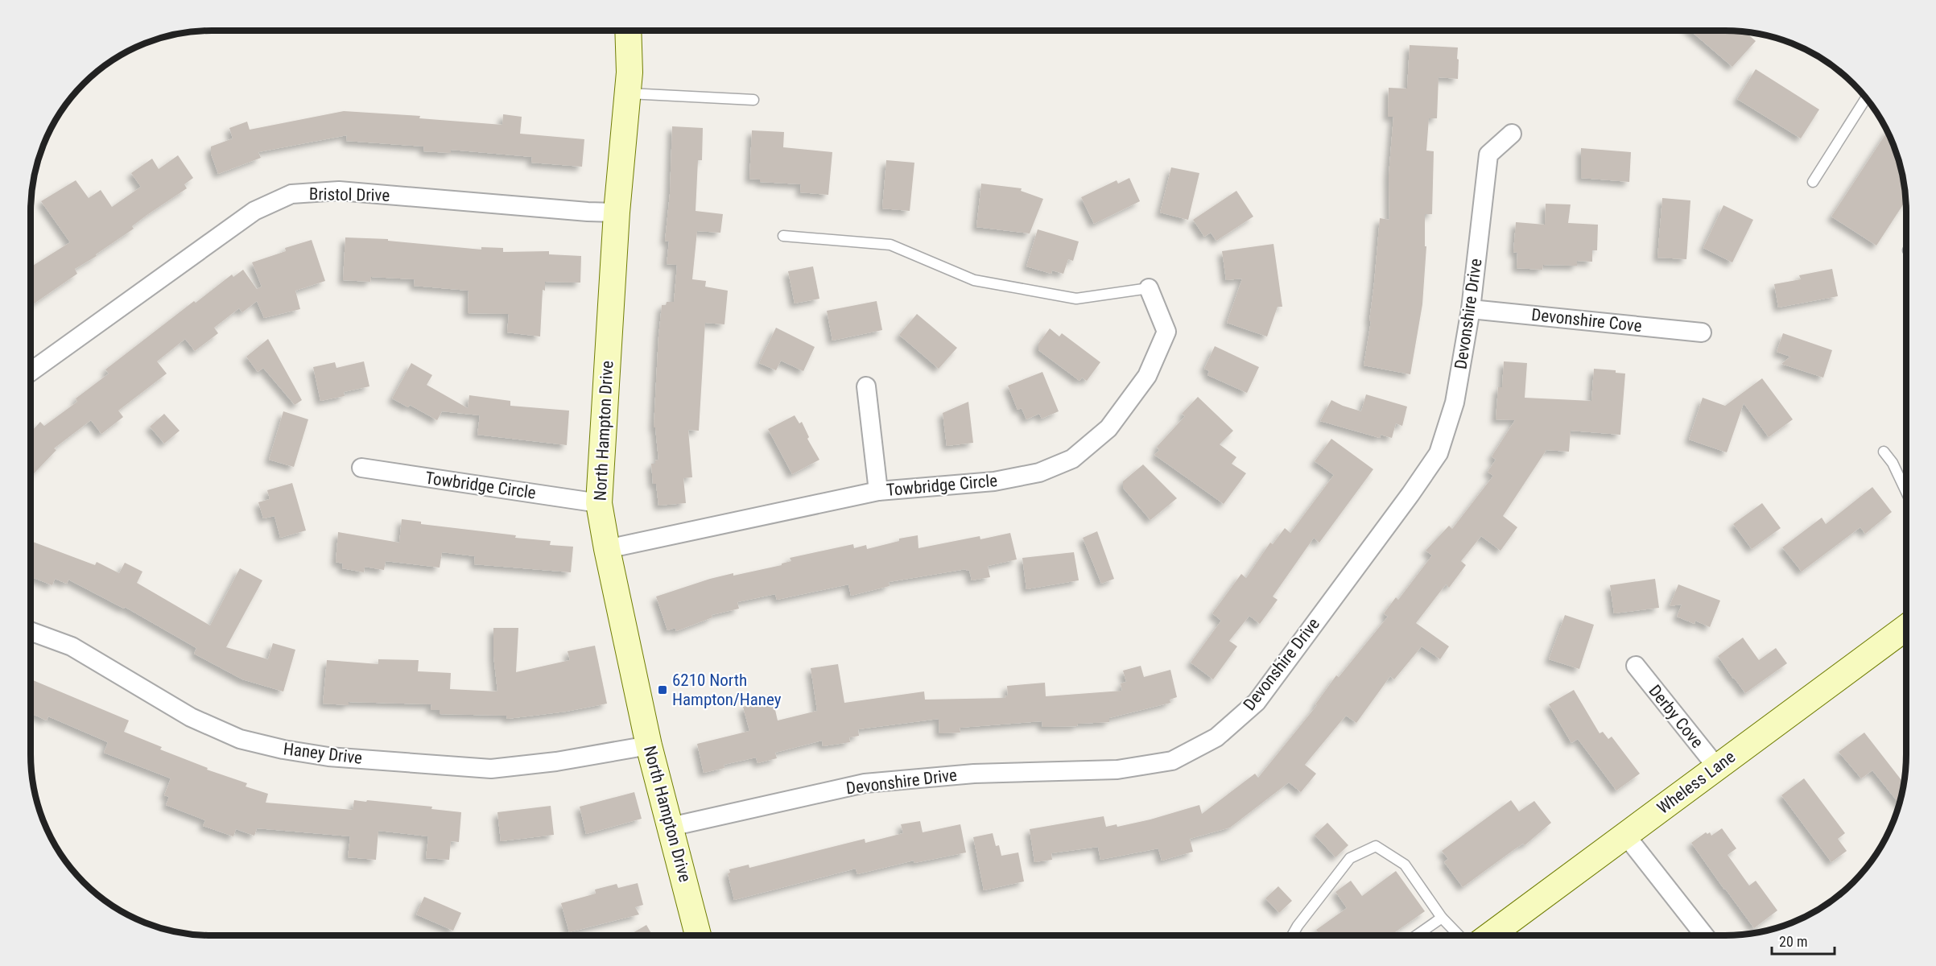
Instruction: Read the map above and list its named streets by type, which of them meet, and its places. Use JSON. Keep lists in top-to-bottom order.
{
  "streets": {
    "street": [
      "Bristol Drive",
      "Devonshire Drive",
      "Devonshire Cove",
      "North Hampton Drive",
      "Towbridge Circle",
      "Derby Cove",
      "Haney Drive",
      "Wheless Lane"
    ]
  },
  "crossings": [
    ["Bristol Drive", "North Hampton Drive"],
    ["Devonshire Drive", "Devonshire Cove"],
    ["Devonshire Drive", "North Hampton Drive"],
    ["North Hampton Drive", "Towbridge Circle"],
    ["North Hampton Drive", "Haney Drive"],
    ["Derby Cove", "Wheless Lane"]
  ],
  "places": {
    "transit": ["6210 North Hampton/Haney"]
  },
  "scale_bar": "20 m"
}
